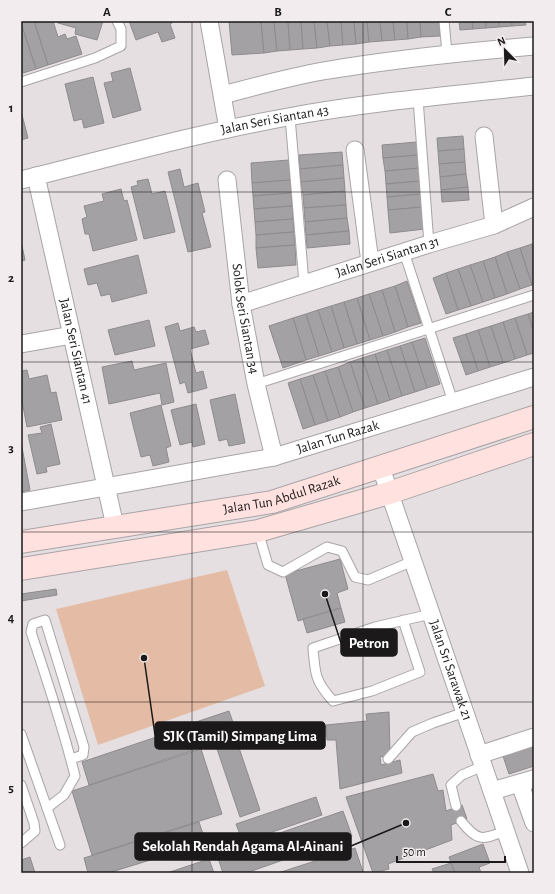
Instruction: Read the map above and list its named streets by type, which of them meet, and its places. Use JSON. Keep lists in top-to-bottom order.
{
  "streets": {
    "main road": ["Jalan Tun Abdul Razak"],
    "street": [
      "Jalan Seri Siantan 43",
      "Jalan Seri Siantan 31",
      "Solok Seri Siantan 34",
      "Jalan Seri Siantan 41",
      "Jalan Tun Razak",
      "Jalan Sri Sarawak 21"
    ]
  },
  "crossings": [
    ["Jalan Seri Siantan 43", "Jalan Seri Siantan 41"],
    ["Jalan Seri Siantan 31", "Solok Seri Siantan 34"],
    ["Solok Seri Siantan 34", "Jalan Tun Razak"],
    ["Jalan Seri Siantan 41", "Jalan Tun Razak"],
    ["Jalan Seri Siantan 41", "Jalan Tun Abdul Razak"],
    ["Jalan Tun Abdul Razak", "Jalan Sri Sarawak 21"]
  ],
  "places": ["Petron", "SJK (Tamil) Simpang Lima", "Sekolah Rendah Agama Al-Ainani"],
  "scale_bar": "50 m",
  "north": "top left",
  "grid": {
    "columns": ["A", "B", "C"],
    "rows": [
      "1",
      "2",
      "3",
      "4",
      "5"
    ]
  }
}
